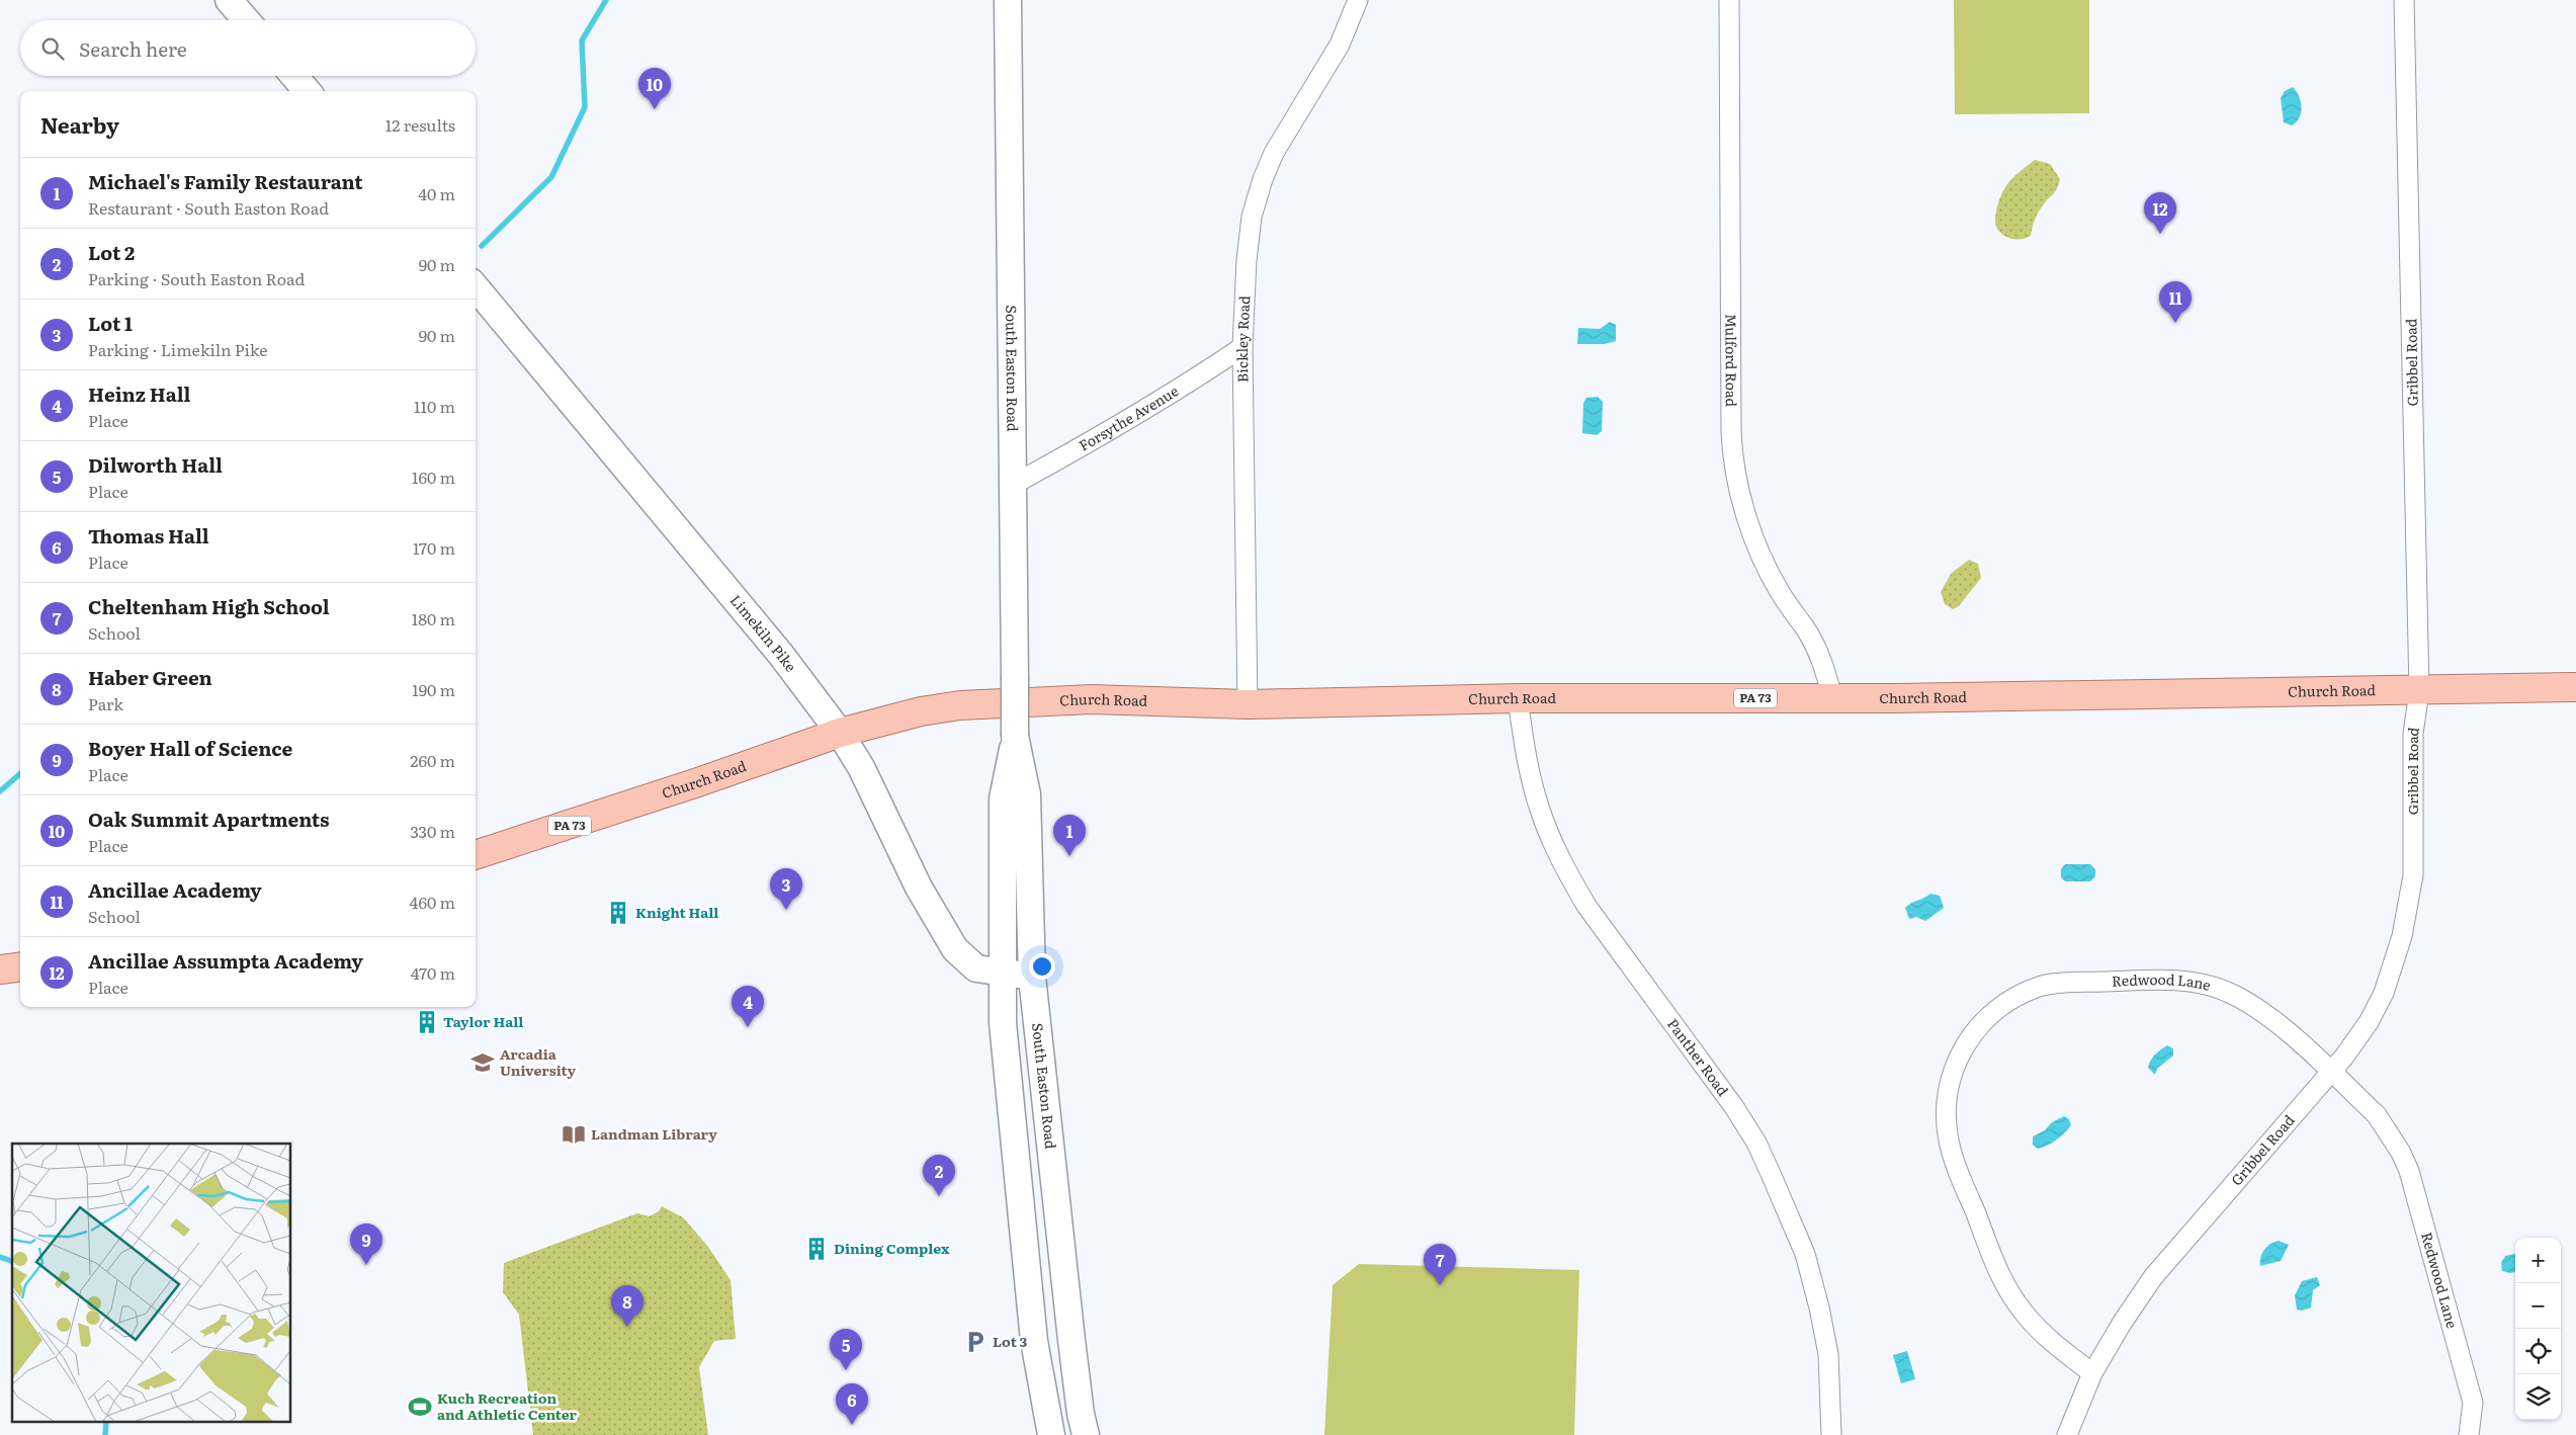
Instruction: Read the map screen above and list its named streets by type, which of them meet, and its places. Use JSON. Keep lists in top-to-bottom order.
{
  "streets": {
    "main road": [
      "South Easton Road",
      "Limekiln Pike",
      "Church Road",
      "PA 73"
    ],
    "street": [
      "Bickley Road",
      "Mulford Road",
      "Gribbel Road",
      "Forsythe Avenue",
      "Redwood Lane",
      "Panther Road"
    ]
  },
  "crossings": [
    ["Bickley Road", "Forsythe Avenue"],
    ["Bickley Road", "Church Road"],
    ["Mulford Road", "Church Road"],
    ["Gribbel Road", "Church Road"],
    ["Gribbel Road", "Redwood Lane"],
    ["South Easton Road", "Forsythe Avenue"],
    ["South Easton Road", "Limekiln Pike"],
    ["Limekiln Pike", "Church Road"],
    ["Church Road", "Panther Road"]
  ],
  "places": {
    "building": ["Knight Hall", "Taylor Hall", "Dining Complex"],
    "school or university": ["Arcadia University"],
    "library": ["Landman Library"],
    "parking": ["Lot 3"],
    "sports": ["Kuch Recreation and Athletic Center"]
  },
  "page": {
    "search": "Search here",
    "pins": [
      "10",
      "12",
      "11",
      "1",
      "3",
      "4",
      "2",
      "9",
      "7",
      "8",
      "5",
      "6"
    ],
    "heading": ["Nearby", "12 results"],
    "list": [
      {
        "mark": "1",
        "name": "Michael's Family Restaurant",
        "note": "Restaurant · South Easton Road",
        "value": "40 m"
      },
      {
        "mark": "2",
        "name": "Lot 2",
        "note": "Parking · South Easton Road",
        "value": "90 m"
      },
      {
        "mark": "3",
        "name": "Lot 1",
        "note": "Parking · Limekiln Pike",
        "value": "90 m"
      },
      {
        "mark": "4",
        "name": "Heinz Hall",
        "note": "Place",
        "value": "110 m"
      },
      {
        "mark": "5",
        "name": "Dilworth Hall",
        "note": "Place",
        "value": "160 m"
      },
      {
        "mark": "6",
        "name": "Thomas Hall",
        "note": "Place",
        "value": "170 m"
      },
      {
        "mark": "7",
        "name": "Cheltenham High School",
        "note": "School",
        "value": "180 m"
      },
      {
        "mark": "8",
        "name": "Haber Green",
        "note": "Park",
        "value": "190 m"
      },
      {
        "mark": "9",
        "name": "Boyer Hall of Science",
        "note": "Place",
        "value": "260 m"
      },
      {
        "mark": "10",
        "name": "Oak Summit Apartments",
        "note": "Place",
        "value": "330 m"
      },
      {
        "mark": "11",
        "name": "Ancillae Academy",
        "note": "School",
        "value": "460 m"
      },
      {
        "mark": "12",
        "name": "Ancillae Assumpta Academy",
        "note": "Place",
        "value": "470 m"
      }
    ],
    "map_buttons": ["+", "−"]
  }
}
